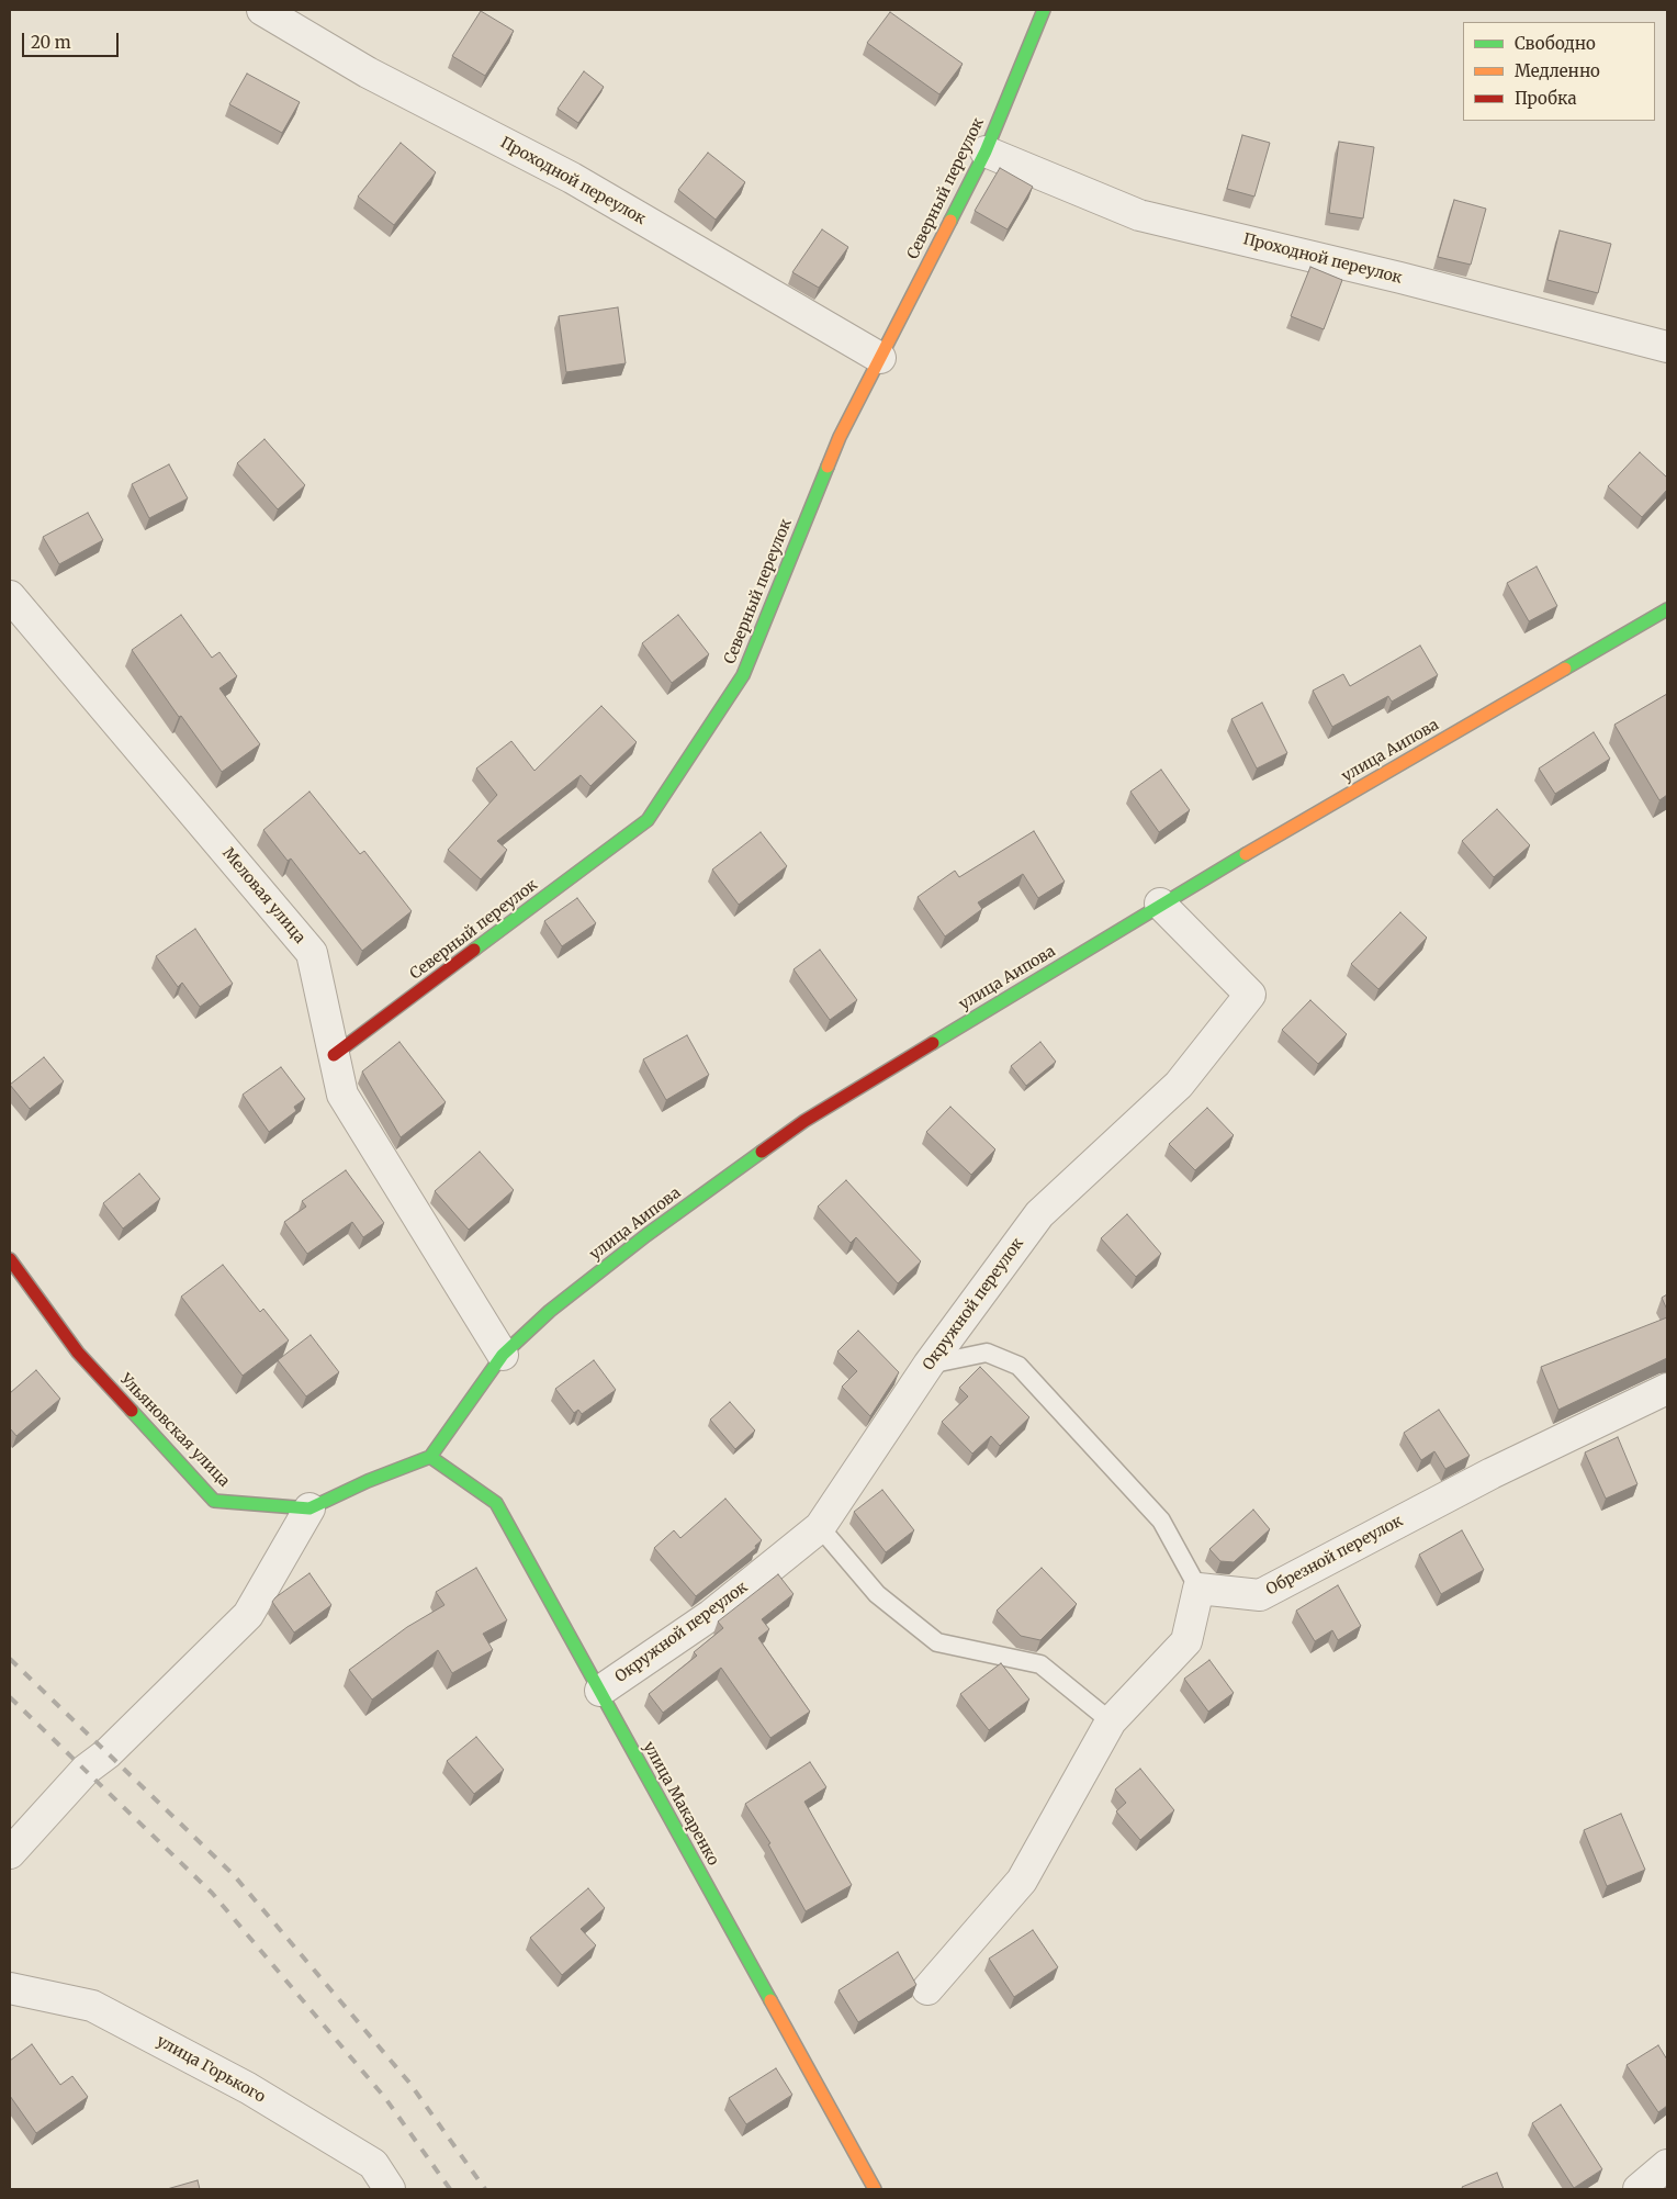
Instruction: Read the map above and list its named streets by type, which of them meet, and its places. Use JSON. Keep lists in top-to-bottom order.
{
  "streets": {
    "street": [
      "Проходной переулок",
      "Северный переулок",
      "улица Аипова",
      "Меловая улица",
      "Окружной переулок",
      "Ульяновская улица",
      "Обрезной переулок",
      "улица Макаренко",
      "улица Горького"
    ]
  },
  "crossings": [
    ["Проходной переулок", "Северный переулок"],
    ["Северный переулок", "Меловая улица"],
    ["улица Аипова", "Меловая улица"],
    ["улица Аипова", "Окружной переулок"],
    ["улица Аипова", "Ульяновская улица"],
    ["улица Аипова", "улица Макаренко"],
    ["Окружной переулок", "улица Макаренко"],
    ["Ульяновская улица", "улица Макаренко"]
  ],
  "legend": ["Свободно", "Медленно", "Пробка"],
  "scale_bar": "20 m"
}
